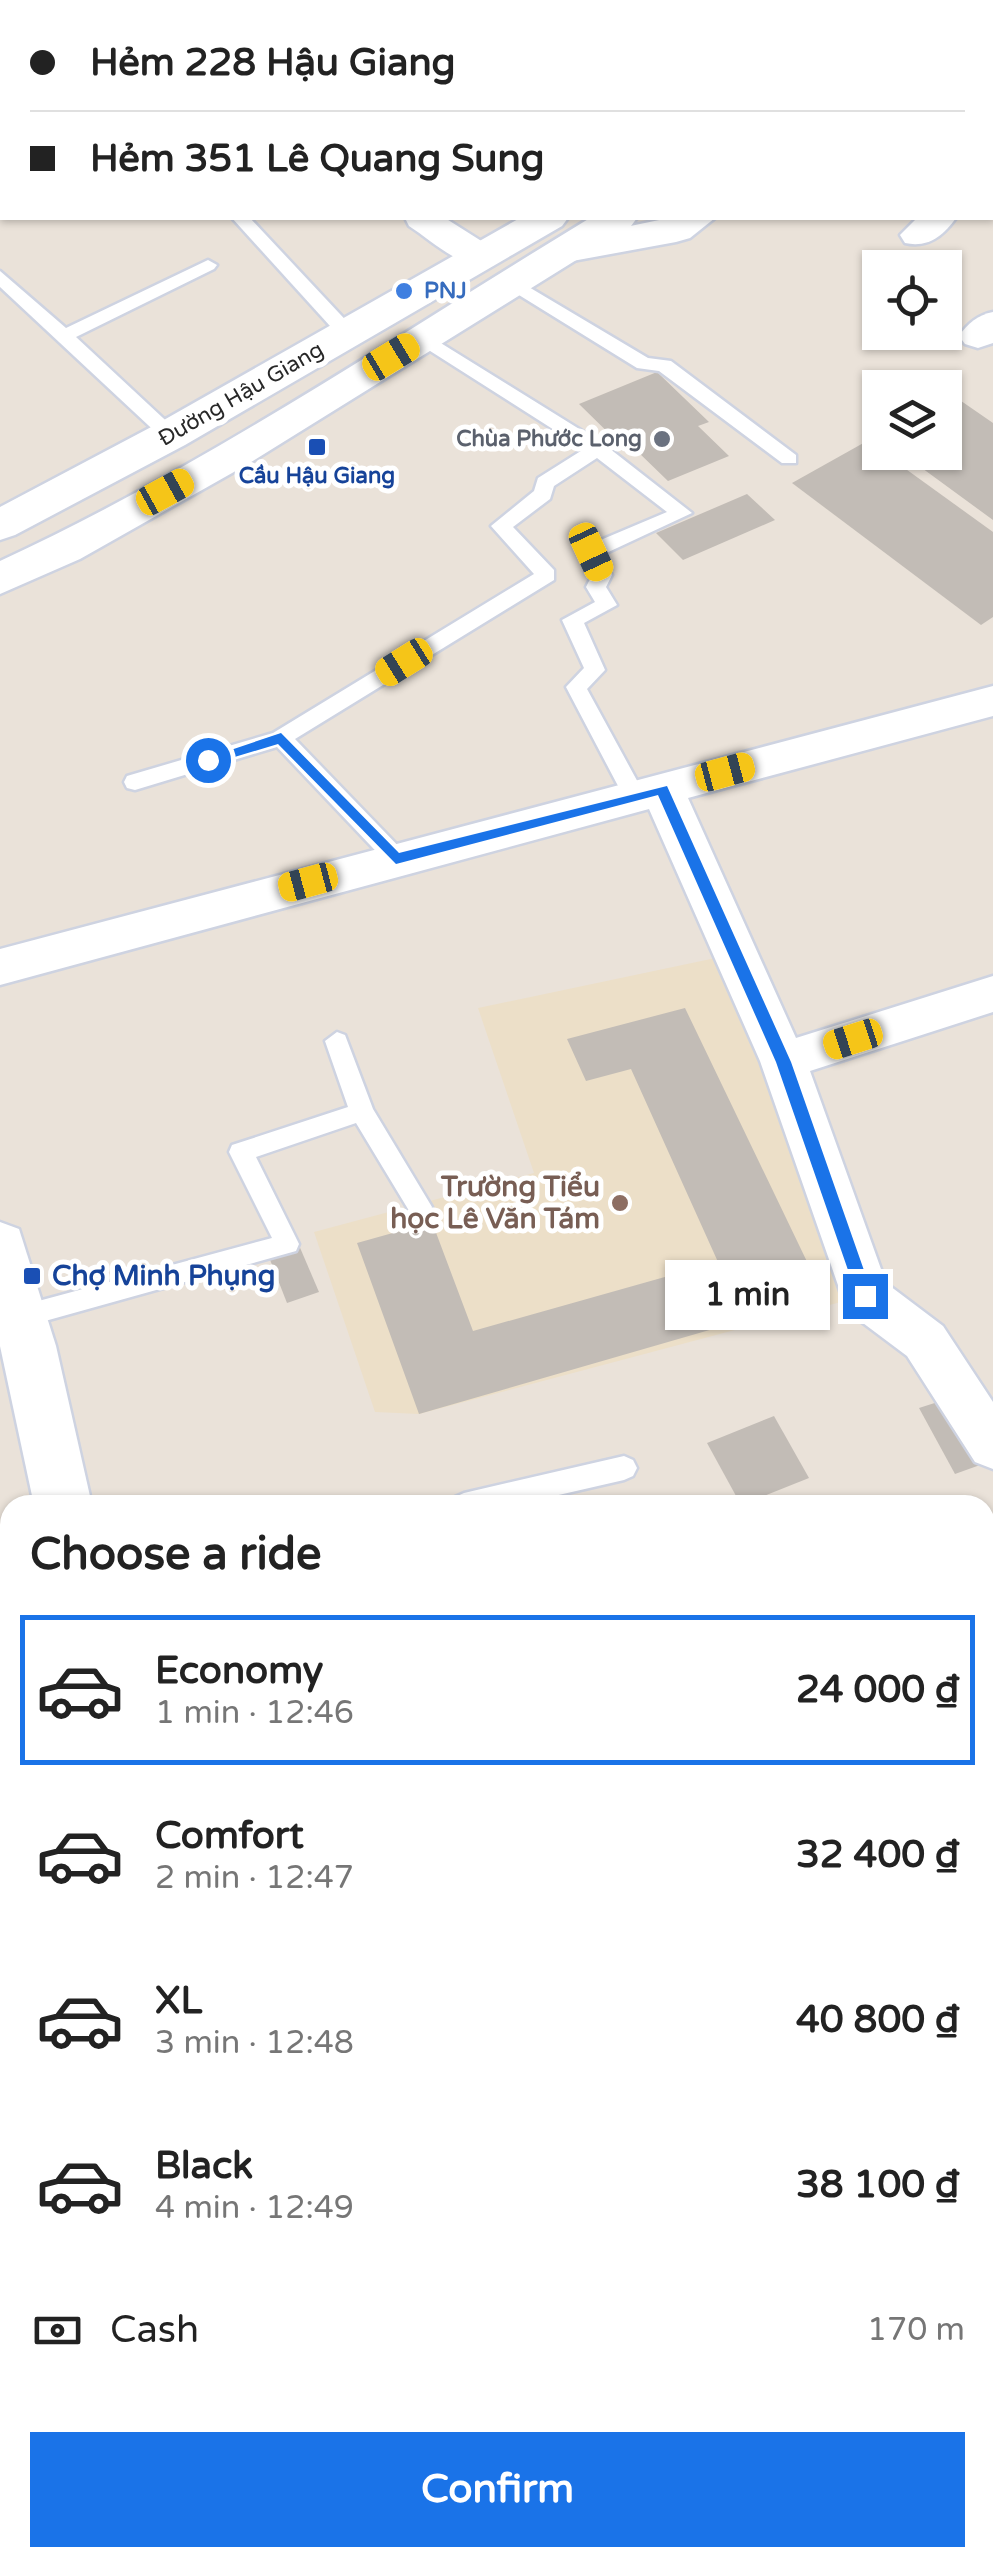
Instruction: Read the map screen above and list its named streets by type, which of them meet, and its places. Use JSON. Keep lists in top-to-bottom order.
{
  "streets": {
    "main road": ["Đường Hậu Giang"]
  },
  "places": {
    "other": ["PNJ", "Chùa Phước Long", "Trường Tiểu học Lê Văn Tám"],
    "transit": ["Cầu Hậu Giang", "Chợ Minh Phụng"]
  },
  "page": {
    "banner": ["Hẻm 228 Hậu Giang", "Hẻm 351 Lê Quang Sung"],
    "bubble": "1 min",
    "heading": "Choose a ride",
    "list": [
      {
        "name": "Economy",
        "note": "1 min · 12:46",
        "value": "24 000 ₫"
      },
      {
        "name": "Comfort",
        "note": "2 min · 12:47",
        "value": "32 400 ₫"
      },
      {
        "name": "XL",
        "note": "3 min · 12:48",
        "value": "40 800 ₫"
      },
      {
        "name": "Black",
        "note": "4 min · 12:49",
        "value": "38 100 ₫"
      }
    ],
    "pay": ["Cash", "170 m"],
    "buttons": "Confirm"
  }
}
